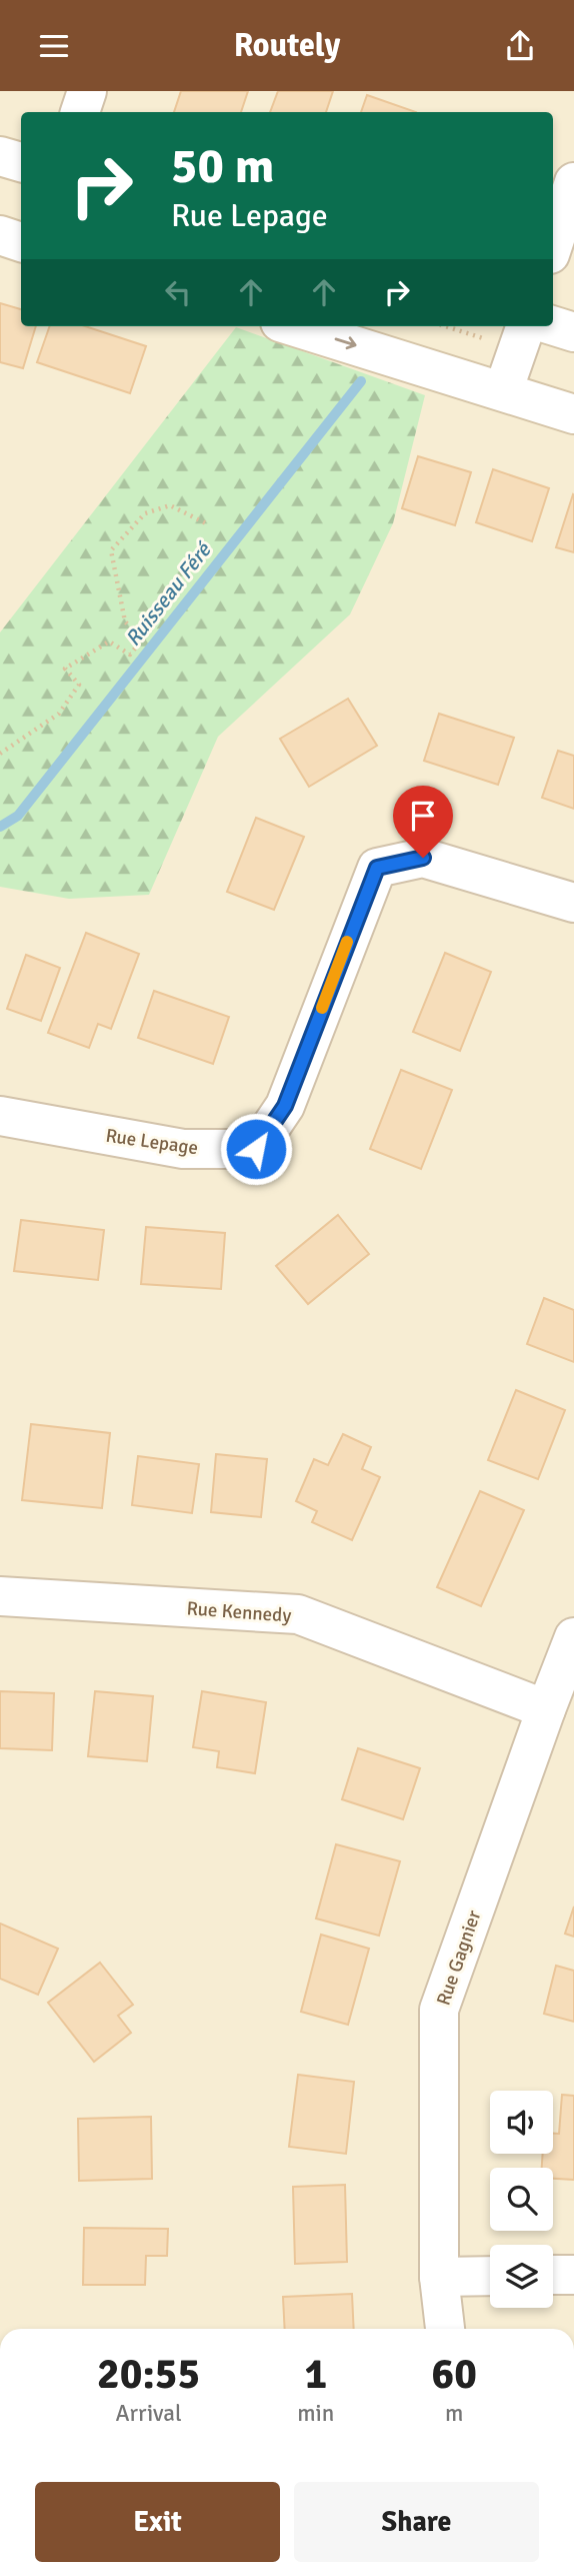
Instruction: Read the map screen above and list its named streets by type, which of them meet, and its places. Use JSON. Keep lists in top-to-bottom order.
{
  "streets": {
    "street": ["Rue Lepage", "Rue Kennedy", "Rue Gagnier"]
  },
  "crossings": [
    ["Rue Kennedy", "Rue Gagnier"]
  ],
  "water": ["Ruisseau Féré"],
  "page": {
    "header": "Routely",
    "turn": ["50 m", "Rue Lepage"],
    "eta": [
      "20:55",
      "Arrival",
      "1",
      "min",
      "60",
      "m"
    ],
    "buttons": ["Exit", "Share"]
  }
}
